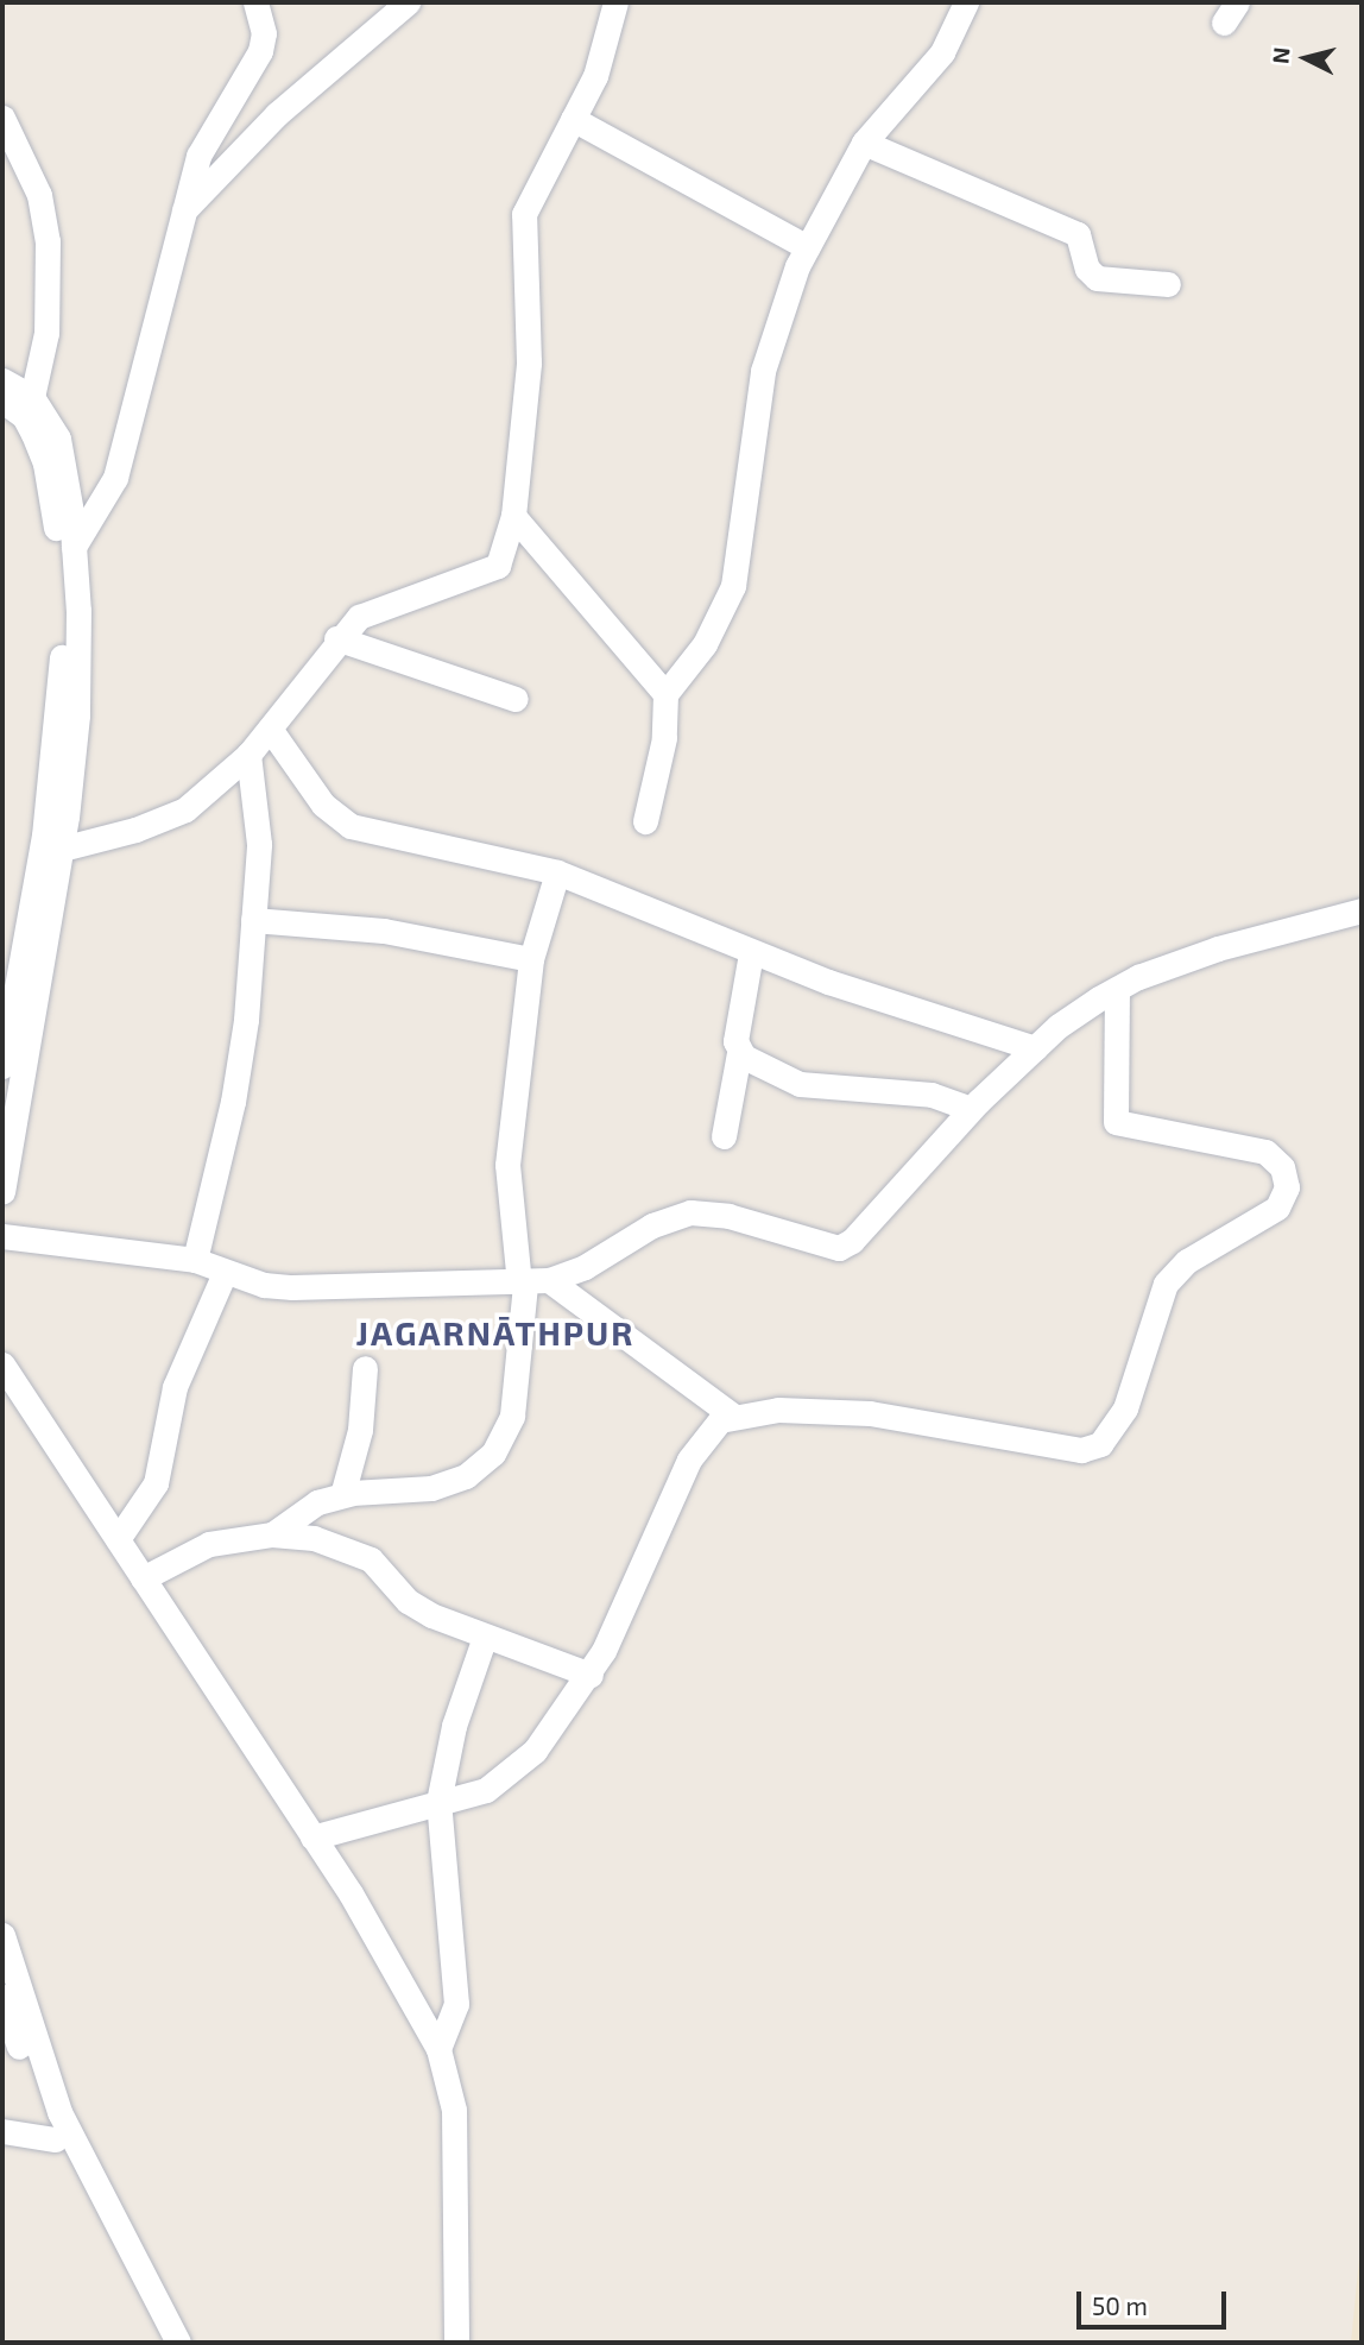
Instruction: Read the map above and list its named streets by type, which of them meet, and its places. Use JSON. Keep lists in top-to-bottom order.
{
  "districts": ["JAGARNĀTHPUR"],
  "scale_bar": "50 m",
  "north": "left"
}
